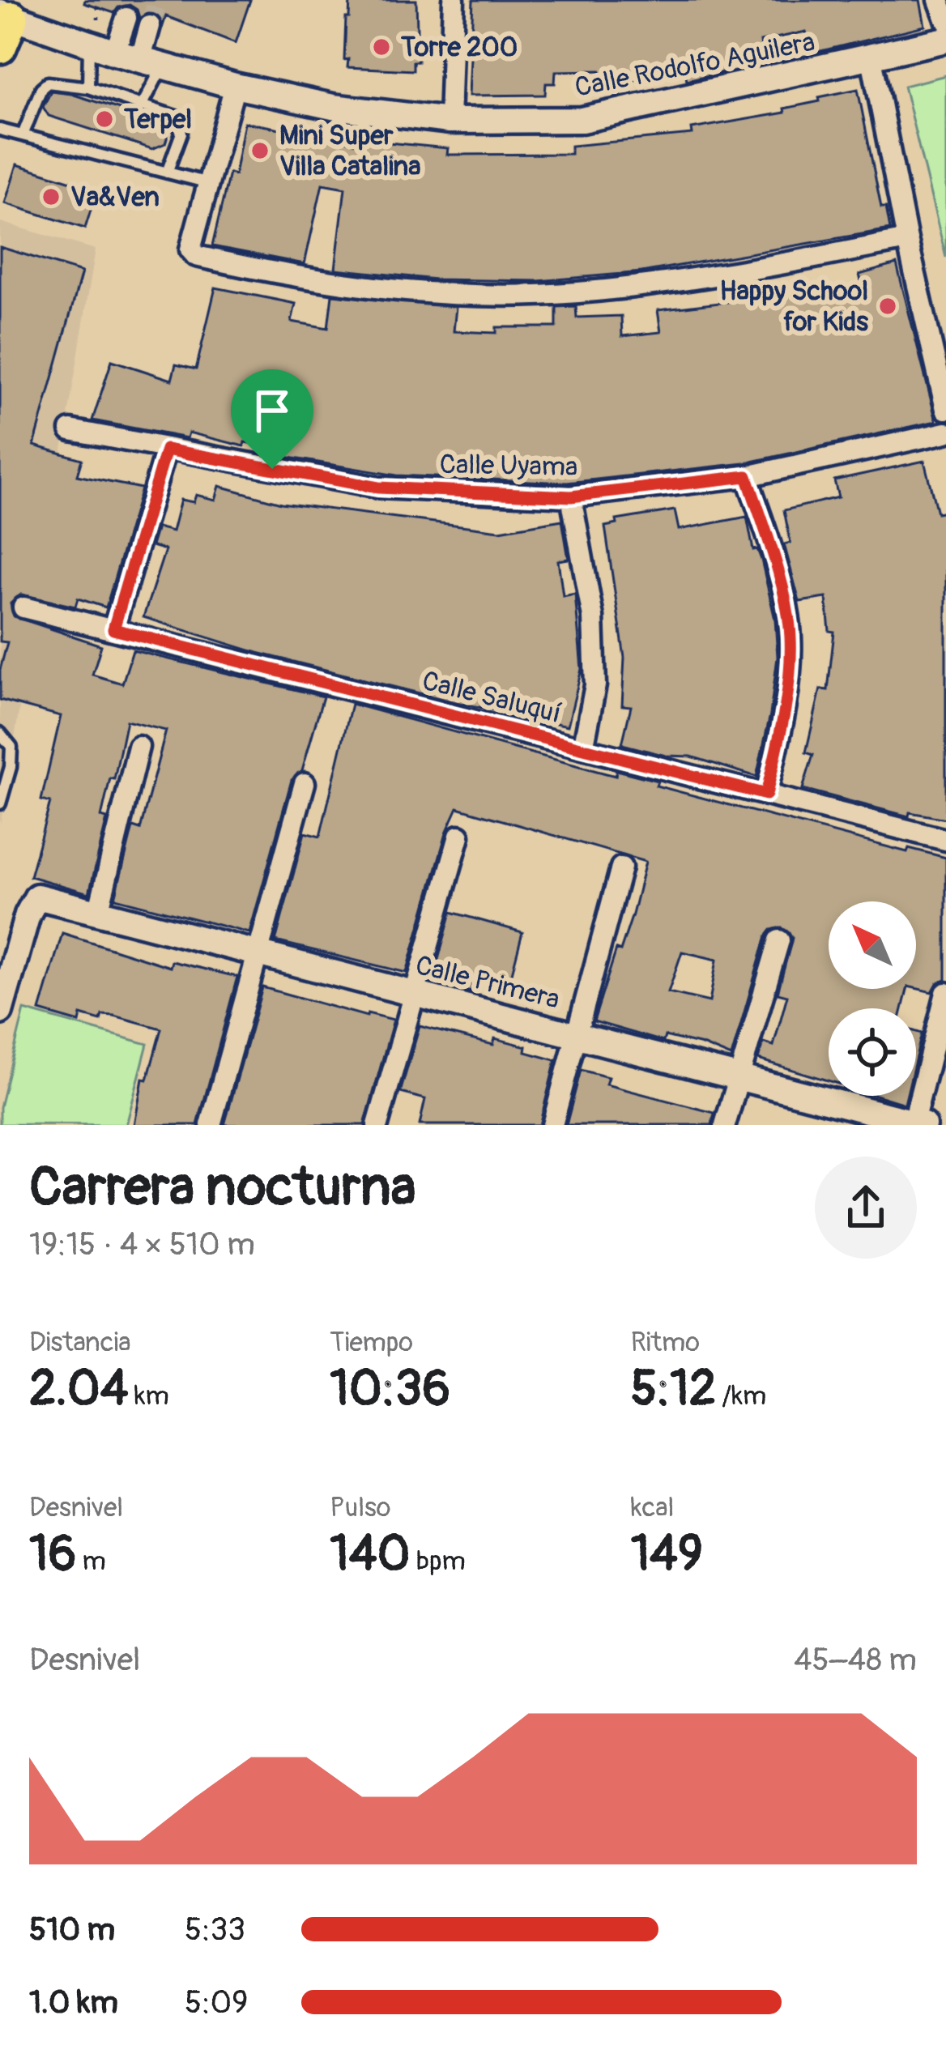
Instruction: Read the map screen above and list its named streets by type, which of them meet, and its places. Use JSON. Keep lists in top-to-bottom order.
{
  "streets": {
    "street": [
      "Calle Rodolfo Aguilera",
      "Calle Uyama",
      "Calle Saluquí",
      "Calle Primera"
    ]
  },
  "places": [
    "Torre 200",
    "Terpel",
    "Mini Super Villa Catalina",
    "Va&Ven",
    "Happy School for Kids"
  ],
  "north": "top left",
  "page": {
    "heading": ["Carrera nocturna", "19:15 · 4 × 510 m"],
    "stats": [
      ["Distancia", "2.04 km"],
      ["Tiempo", "10:36"],
      ["Ritmo", "5:12 /km"],
      ["Desnivel", "16 m"],
      ["Pulso", "140 bpm"],
      ["kcal", "149"]
    ],
    "chart": ["Desnivel", "45–48 m"],
    "list": [
      {
        "name": "510 m",
        "note": "5:33"
      },
      {
        "name": "1.0 km",
        "note": "5:09"
      }
    ]
  }
}
